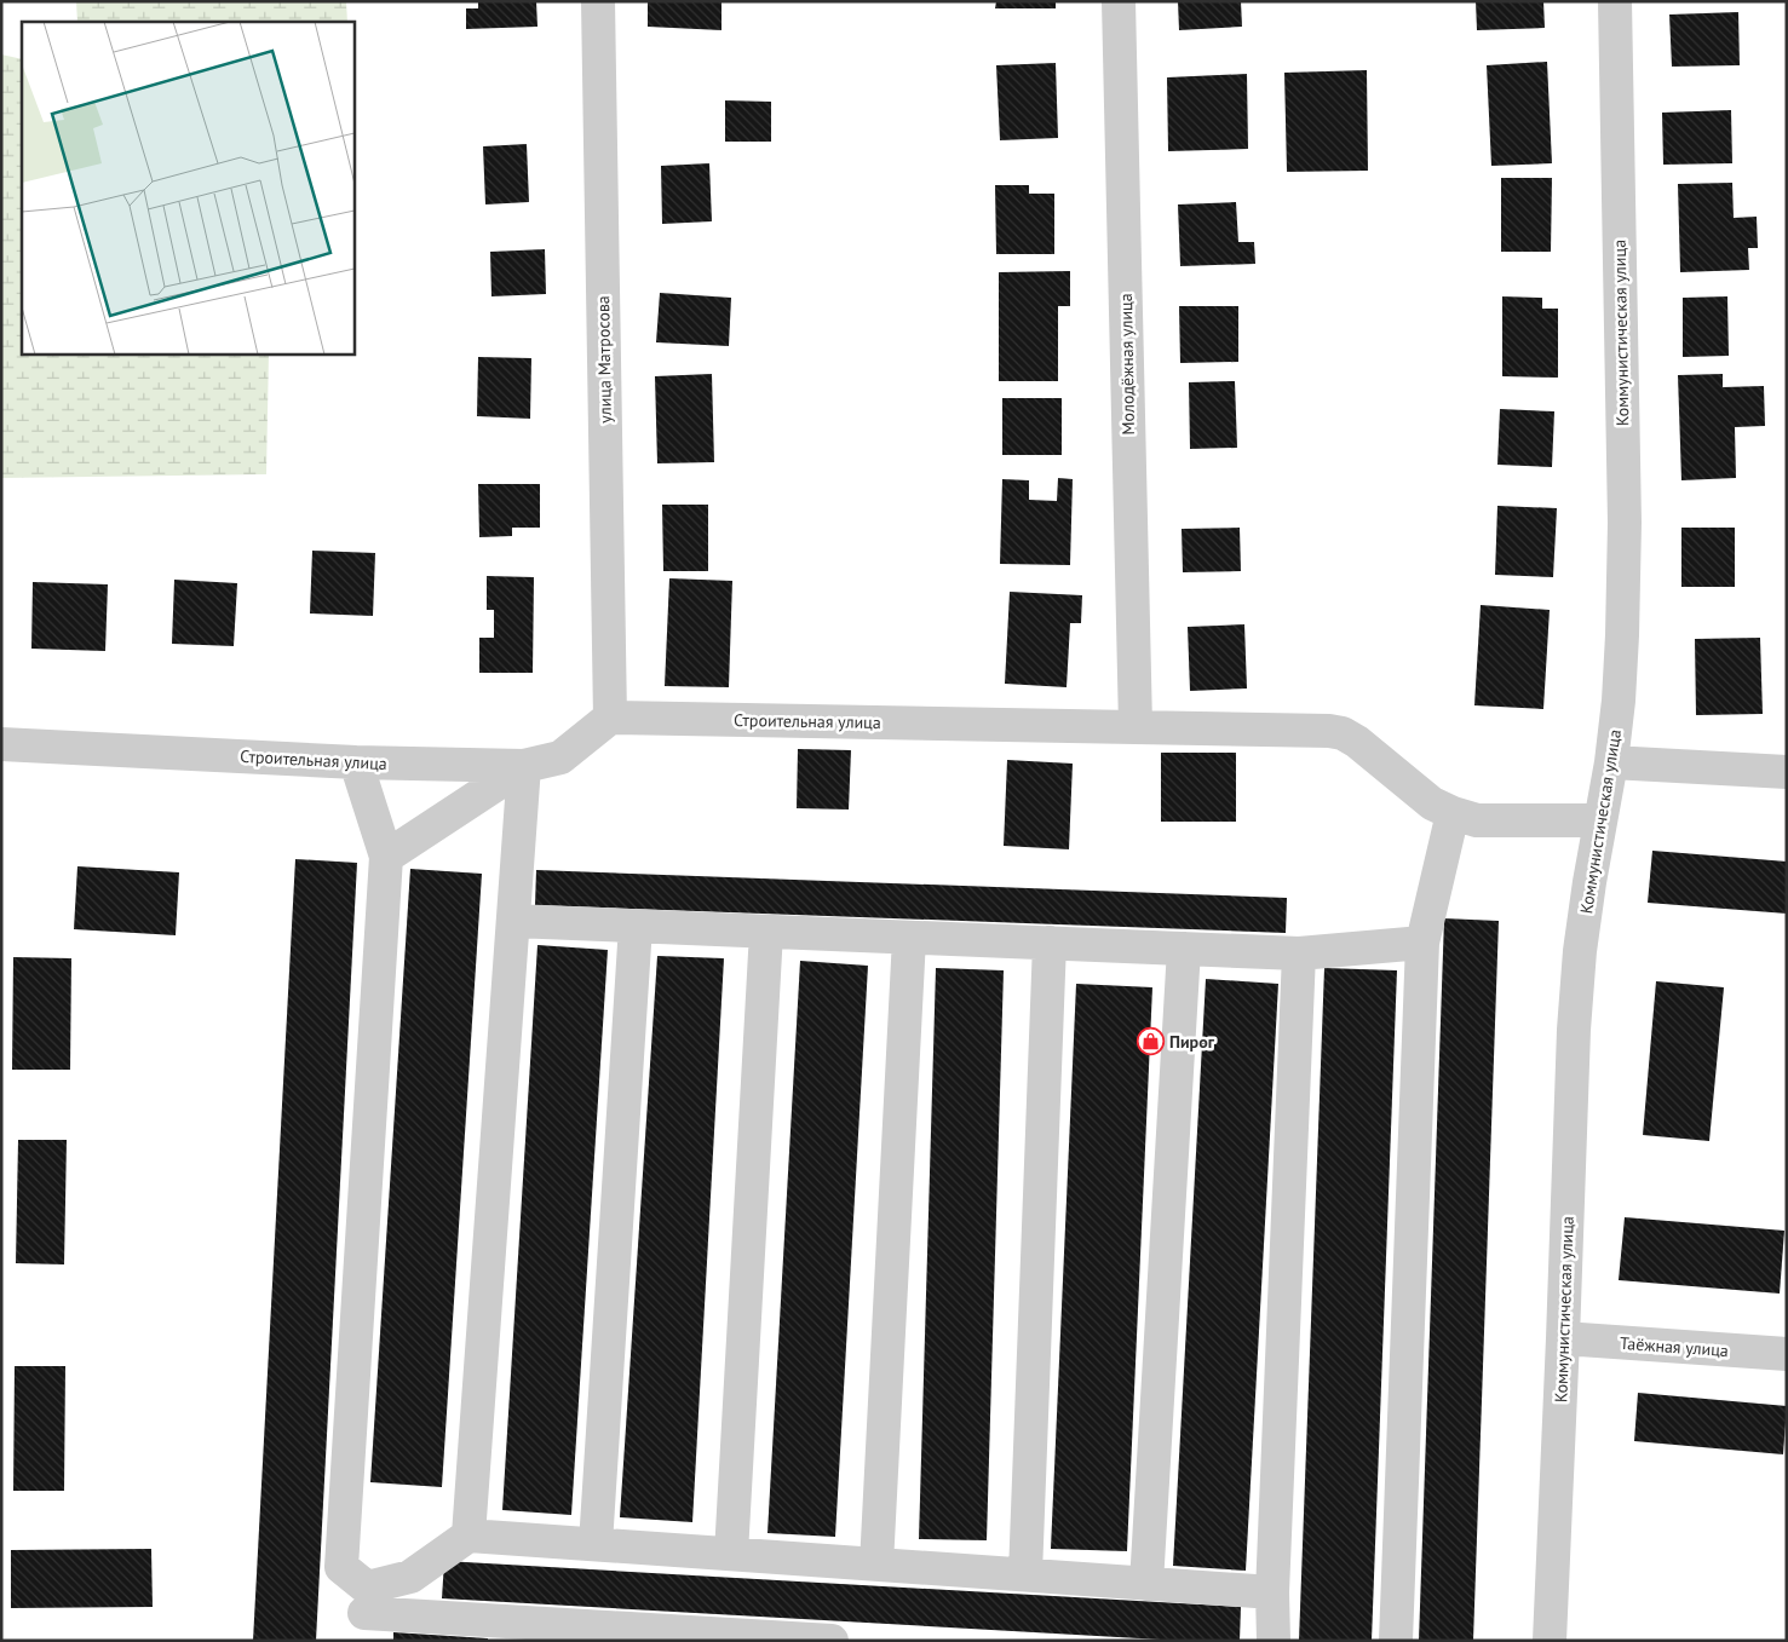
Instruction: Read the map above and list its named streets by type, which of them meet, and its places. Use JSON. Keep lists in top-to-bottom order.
{
  "streets": {
    "street": [
      "Коммунистическая улица",
      "улица Матросова",
      "Молодёжная улица",
      "Строительная улица",
      "Таёжная улица"
    ]
  },
  "crossings": [
    ["Коммунистическая улица", "Строительная улица"],
    ["Коммунистическая улица", "Таёжная улица"],
    ["улица Матросова", "Строительная улица"],
    ["Молодёжная улица", "Строительная улица"]
  ],
  "places": {
    "shop": ["Пирог"]
  }
}
